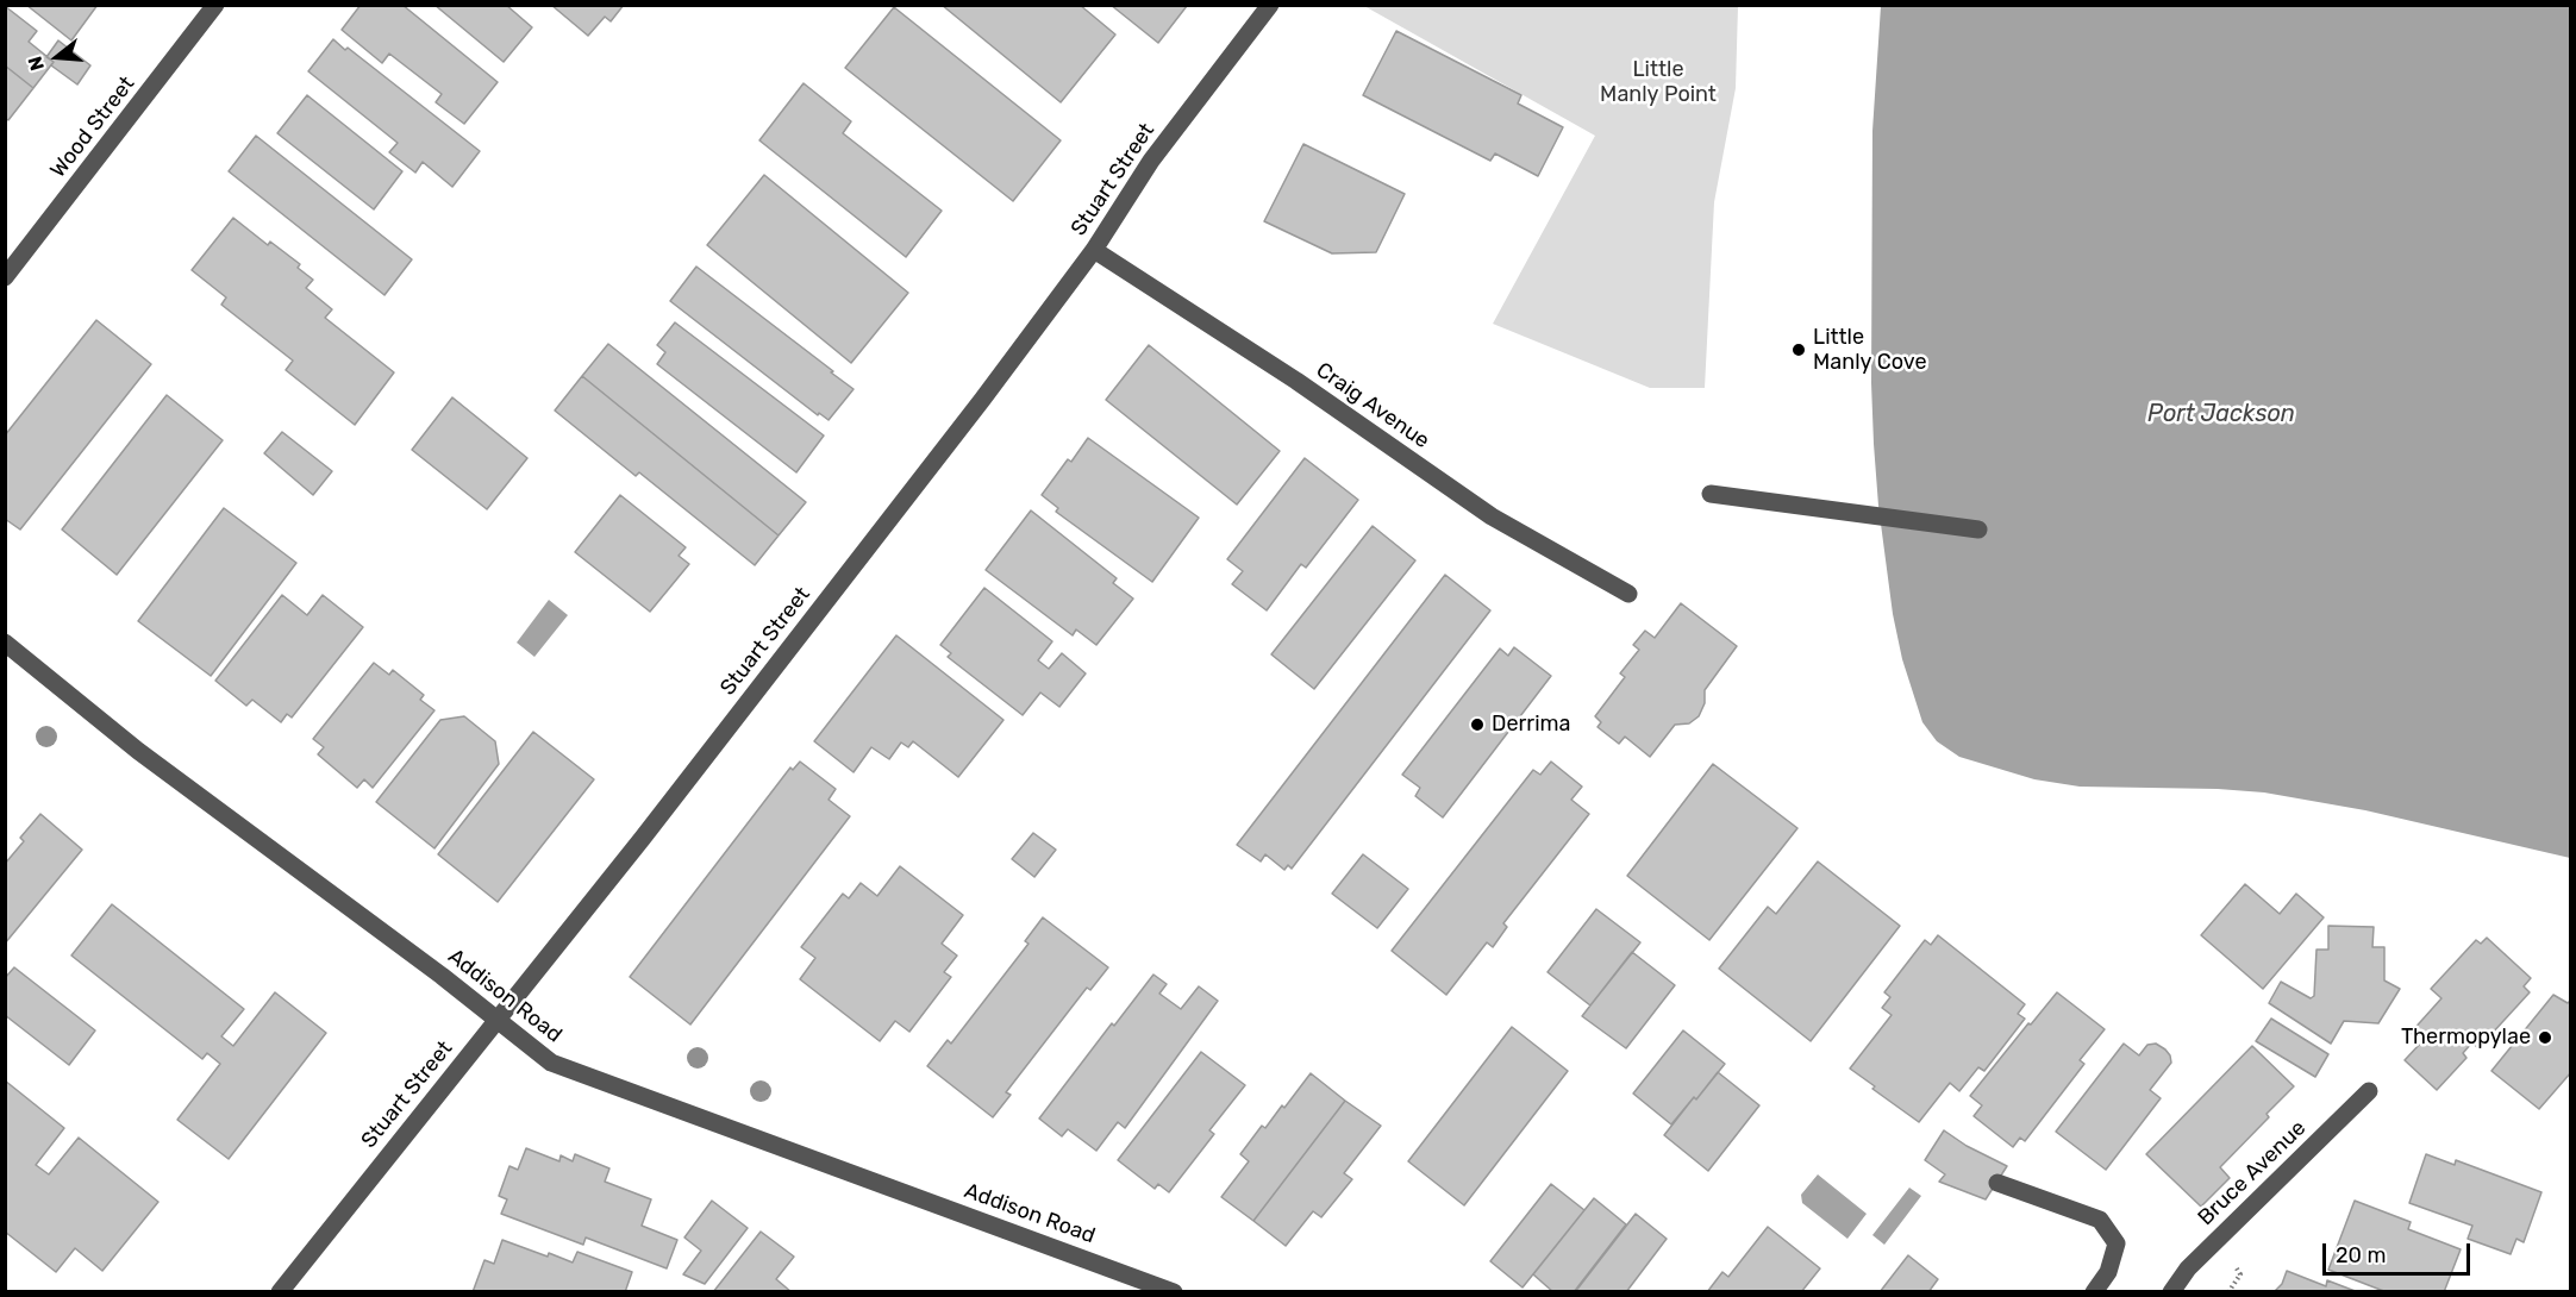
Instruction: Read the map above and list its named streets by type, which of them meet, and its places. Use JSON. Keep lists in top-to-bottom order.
{
  "streets": {
    "street": [
      "Wood Street",
      "Stuart Street",
      "Craig Avenue",
      "Addison Road",
      "Bruce Avenue"
    ]
  },
  "crossings": [
    ["Stuart Street", "Craig Avenue"],
    ["Stuart Street", "Addison Road"]
  ],
  "water": ["Port Jackson"],
  "parks": ["Little Manly Point"],
  "places": ["Little Manly Cove", "Derrima", "Thermopylae"],
  "scale_bar": "20 m",
  "north": "left"
}
